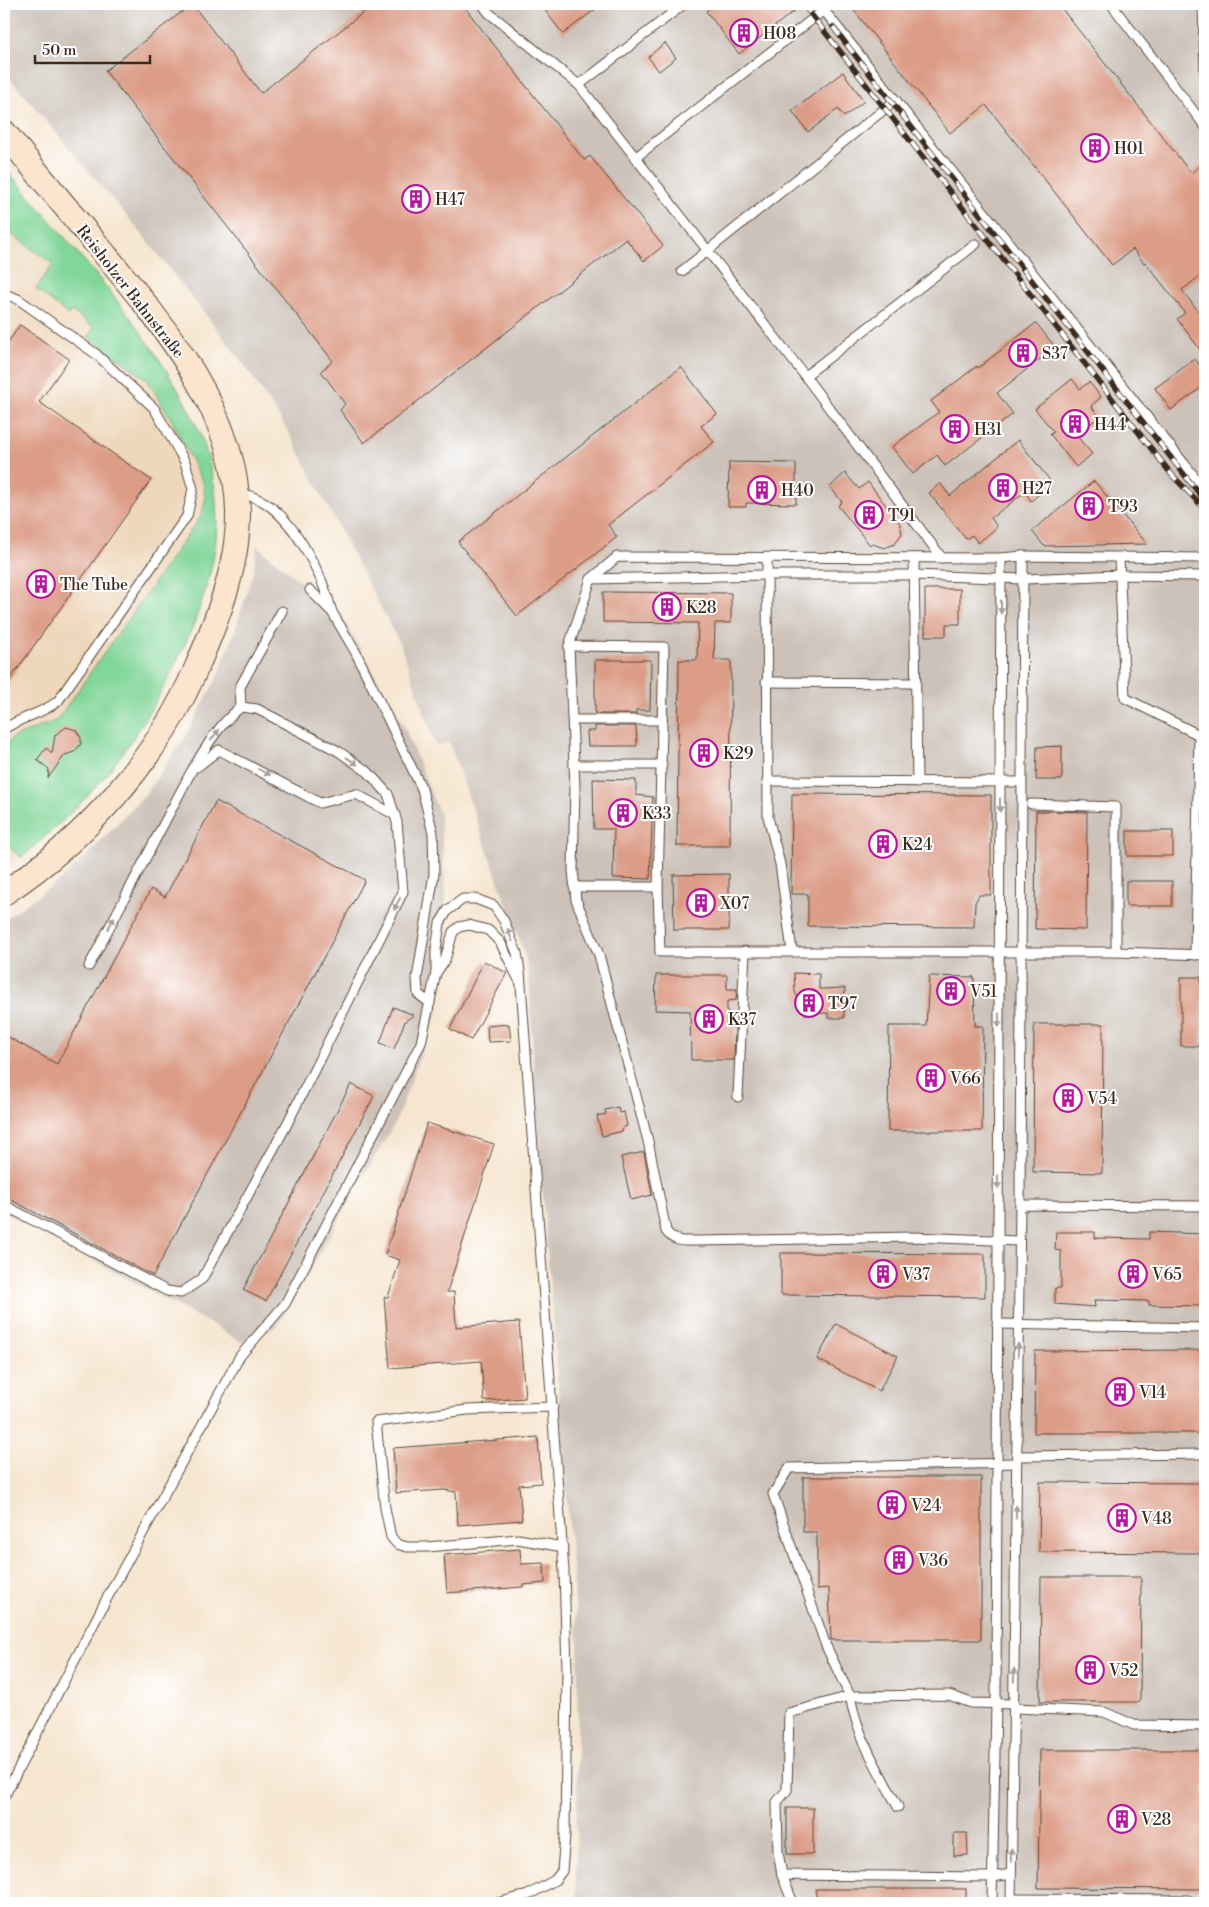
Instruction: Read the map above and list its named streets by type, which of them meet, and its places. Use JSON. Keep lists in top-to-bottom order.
{
  "streets": {
    "main road": ["Reisholzer Bahnstraße"]
  },
  "places": {
    "building": [
      "H08",
      "H01",
      "H47",
      "S37",
      "H44",
      "H31",
      "H27",
      "H40",
      "T93",
      "T91",
      "The Tube",
      "K28",
      "K29",
      "K33",
      "K24",
      "X07",
      "V51",
      "T97",
      "K37",
      "V66",
      "V54",
      "V37",
      "V65",
      "V14",
      "V24",
      "V48",
      "V36",
      "V52",
      "V28"
    ]
  },
  "scale_bar": "50 m"
}
